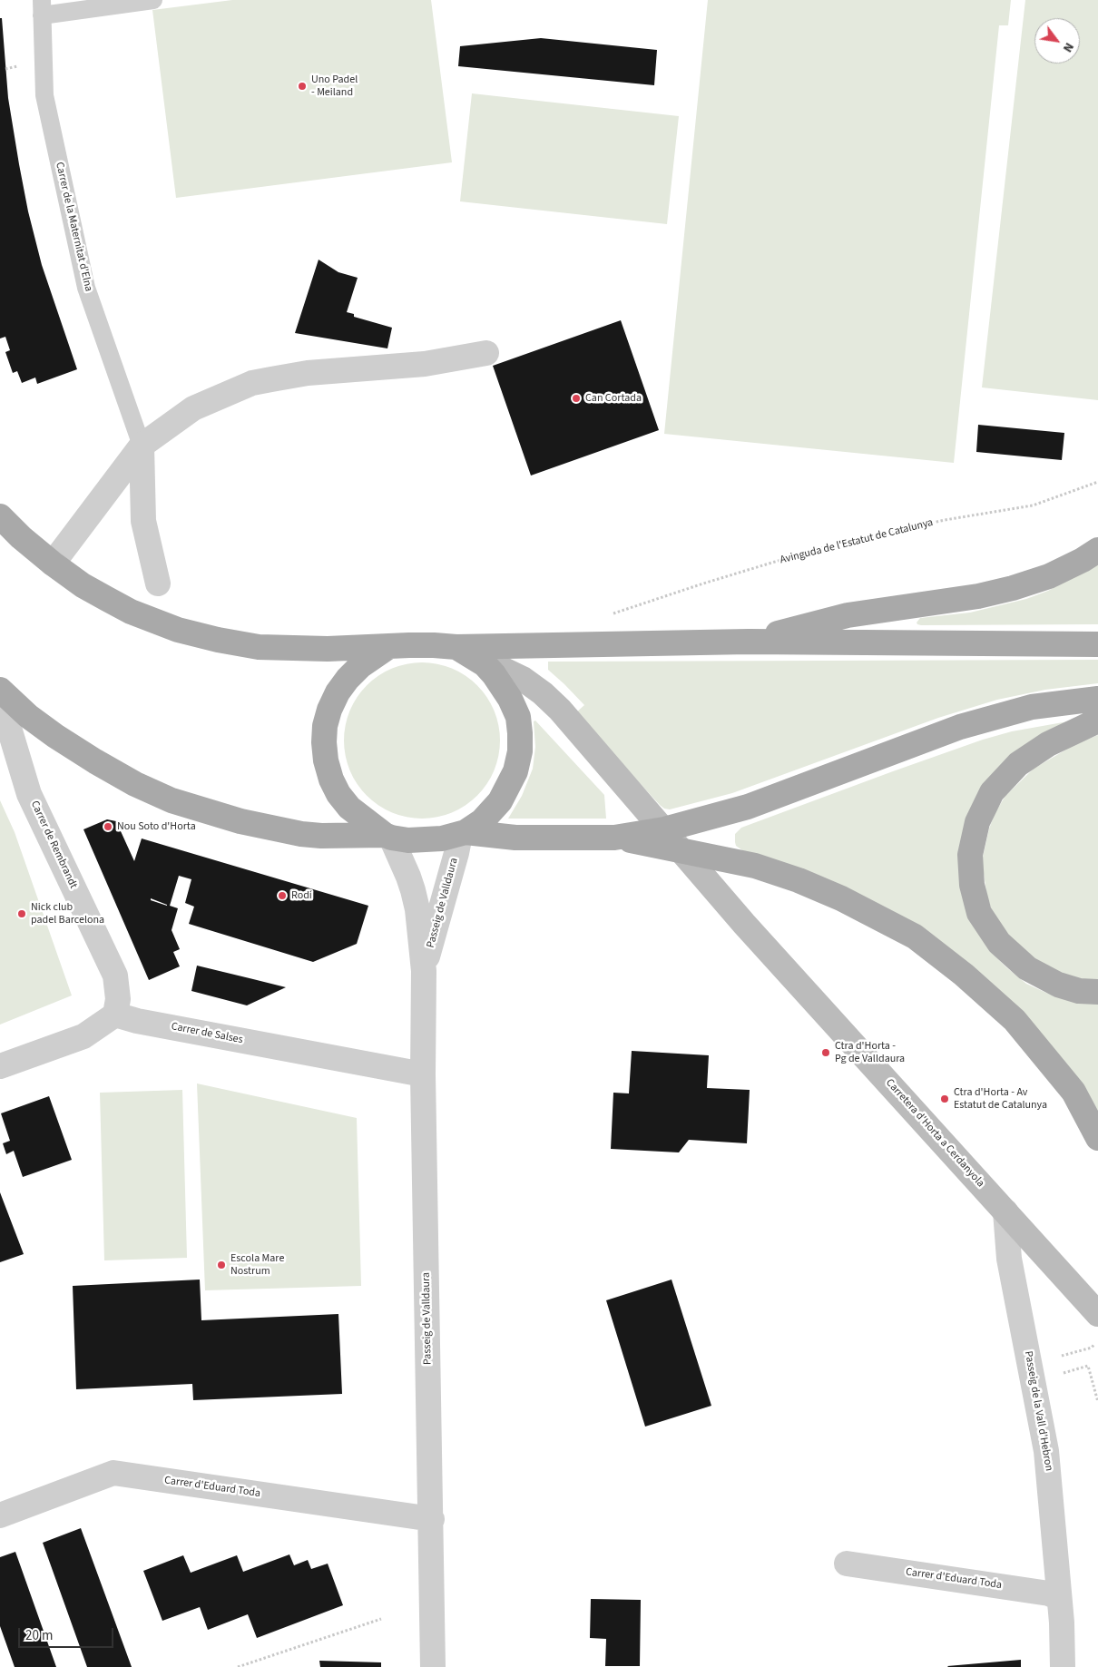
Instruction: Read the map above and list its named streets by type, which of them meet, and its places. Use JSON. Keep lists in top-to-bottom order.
{
  "streets": {
    "street": [
      "Carrer de Rembrandt",
      "Passeig de Valldaura",
      "Carrer de Salses",
      "Carretera d'Horta a Cerdanyola",
      "Passeig de la Vall d'Hebron",
      "Carrer d'Eduard Toda"
    ],
    "lane": ["Carrer de la Maternitat d'Elna"],
    "path": ["Avinguda de l'Estatut de Catalunya"]
  },
  "crossings": [
    ["Carrer de Rembrandt", "Carrer de Salses"],
    ["Passeig de Valldaura", "Carrer de Salses"],
    ["Passeig de Valldaura", "Carrer d'Eduard Toda"],
    ["Carretera d'Horta a Cerdanyola", "Passeig de la Vall d'Hebron"],
    ["Passeig de la Vall d'Hebron", "Carrer d'Eduard Toda"]
  ],
  "places": [
    "Uno Padel - Meiland",
    "Can Cortada",
    "Nou Soto d'Horta",
    "Rodi",
    "Nick club padel Barcelona",
    "Ctra d'Horta - Pg de Valldaura",
    "Ctra d'Horta - Av Estatut de Catalunya",
    "Escola Mare Nostrum"
  ],
  "scale_bar": "20 m",
  "north": "bottom right"
}
